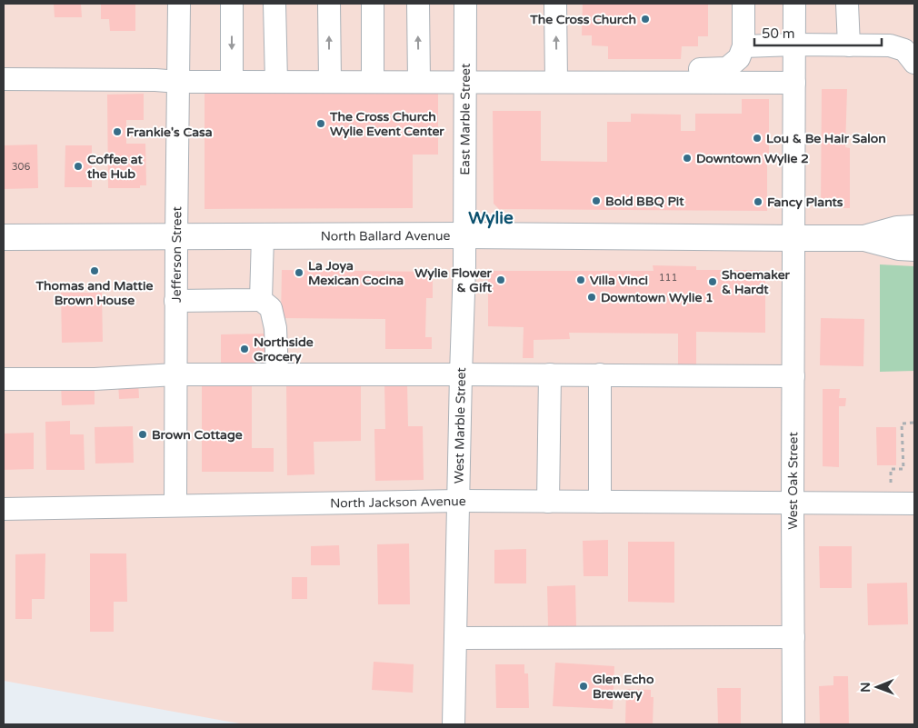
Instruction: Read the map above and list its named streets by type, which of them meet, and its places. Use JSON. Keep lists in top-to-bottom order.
{
  "streets": {
    "main road": ["North Ballard Avenue"],
    "street": [
      "East Marble Street",
      "Jefferson Street",
      "West Marble Street",
      "West Oak Street",
      "North Jackson Avenue"
    ]
  },
  "crossings": [
    ["East Marble Street", "North Ballard Avenue"],
    ["East Marble Street", "West Marble Street"],
    ["North Ballard Avenue", "Jefferson Street"],
    ["North Ballard Avenue", "West Marble Street"],
    ["North Ballard Avenue", "West Oak Street"],
    ["Jefferson Street", "North Jackson Avenue"],
    ["West Marble Street", "North Jackson Avenue"],
    ["West Oak Street", "North Jackson Avenue"]
  ],
  "districts": ["Wylie"],
  "places": [
    "The Cross Church",
    "The Cross Church Wylie Event Center",
    "Frankie's Casa",
    "Lou & Be Hair Salon",
    "Downtown Wylie 2",
    "Coffee at the Hub",
    "Bold BBQ Pit",
    "Fancy Plants",
    "Thomas and Mattie Brown House",
    "La Joya Mexican Cocina",
    "Wylie Flower & Gift",
    "Villa Vinci",
    "Shoemaker & Hardt",
    "Downtown Wylie 1",
    "Northside Grocery",
    "Brown Cottage",
    "Glen Echo Brewery"
  ],
  "house_numbers": ["306", "111"],
  "scale_bar": "50 m",
  "north": "left"
}
